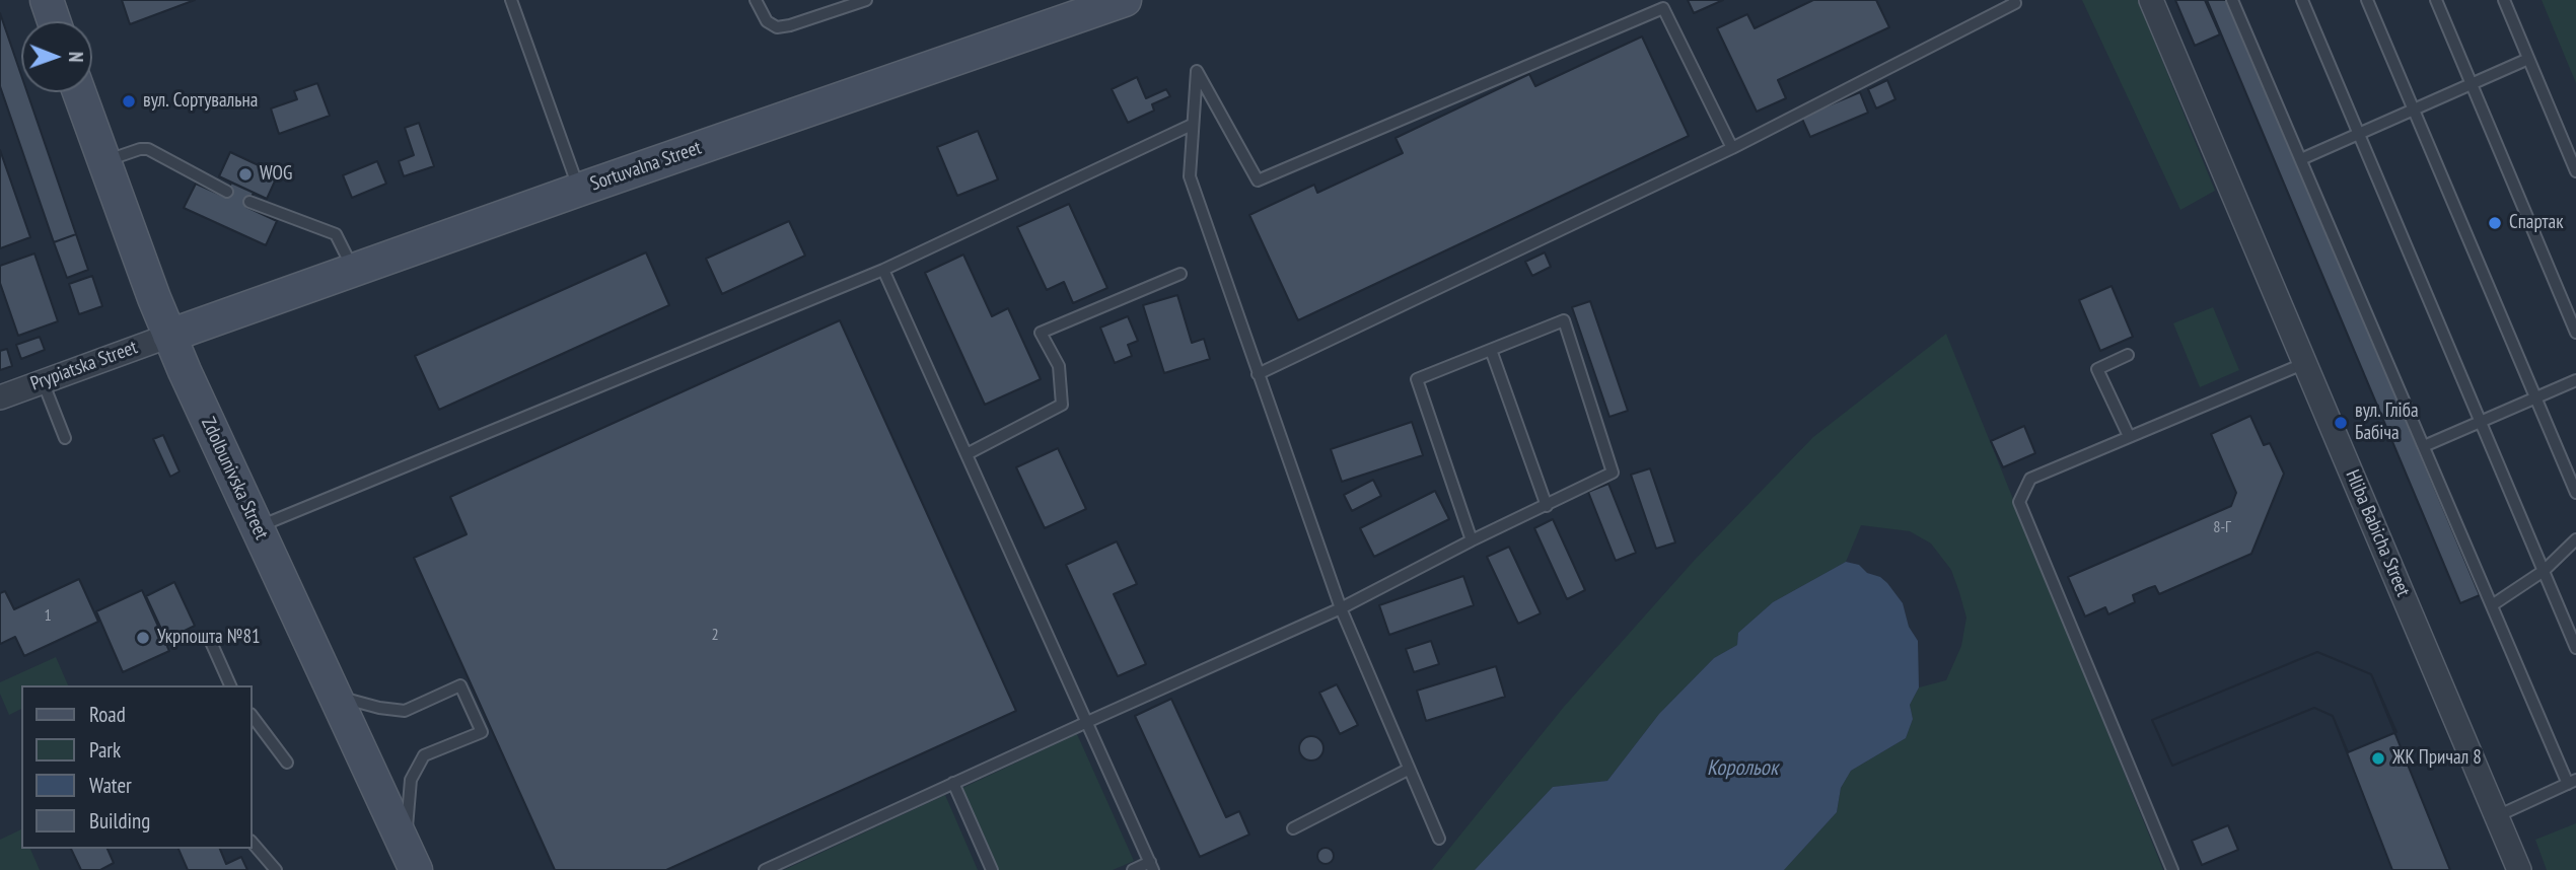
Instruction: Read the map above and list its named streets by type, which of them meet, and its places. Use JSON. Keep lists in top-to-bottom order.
{
  "streets": {
    "street": [
      "Sortuvalna Street",
      "Prypiatska Street",
      "Zdolbunivska Street",
      "Hliba Babicha Street"
    ]
  },
  "crossings": [
    ["Sortuvalna Street", "Prypiatska Street"],
    ["Sortuvalna Street", "Zdolbunivska Street"],
    ["Prypiatska Street", "Zdolbunivska Street"]
  ],
  "water": ["Корольок"],
  "places": [
    "вул. Сортувальна",
    "WOG",
    "Спартак",
    "вул. Гліба Бабіча",
    "Укрпошта №81",
    "ЖК Причал 8"
  ],
  "house_numbers": ["8-Г", "1", "2"],
  "legend": [
    "Road",
    "Park",
    "Water",
    "Building"
  ],
  "north": "right"
}
